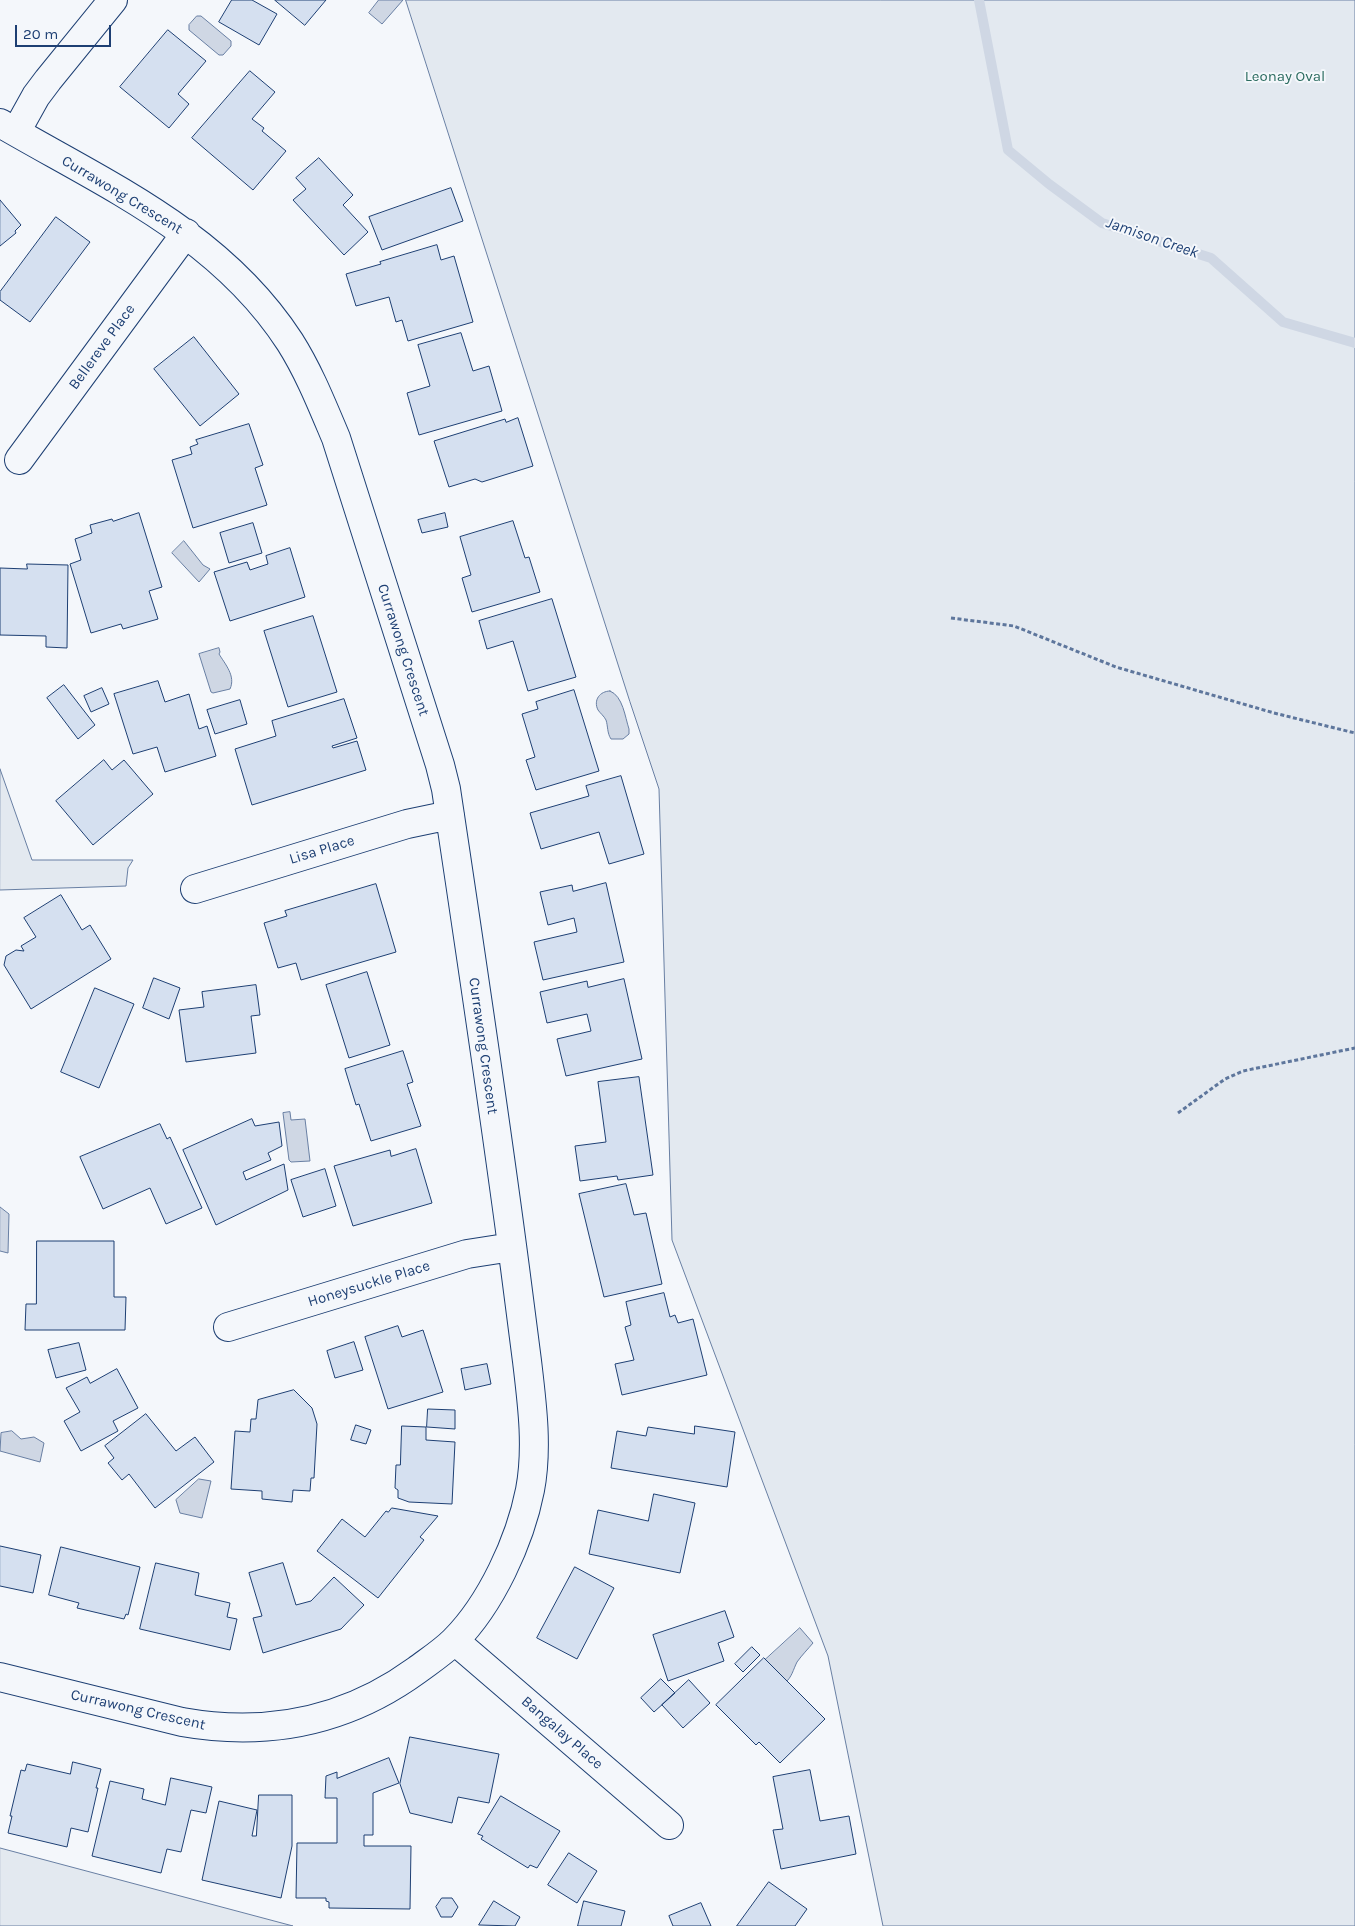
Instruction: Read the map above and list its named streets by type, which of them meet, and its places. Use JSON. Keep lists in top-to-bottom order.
{
  "streets": {
    "street": [
      "Currawong Crescent",
      "Bellereve Place",
      "Lisa Place",
      "Honeysuckle Place",
      "Bangalay Place"
    ]
  },
  "crossings": [
    ["Currawong Crescent", "Bellereve Place"],
    ["Currawong Crescent", "Lisa Place"],
    ["Currawong Crescent", "Honeysuckle Place"],
    ["Currawong Crescent", "Bangalay Place"]
  ],
  "water": ["Jamison Creek"],
  "parks": ["Leonay Oval"],
  "scale_bar": "20 m"
}
